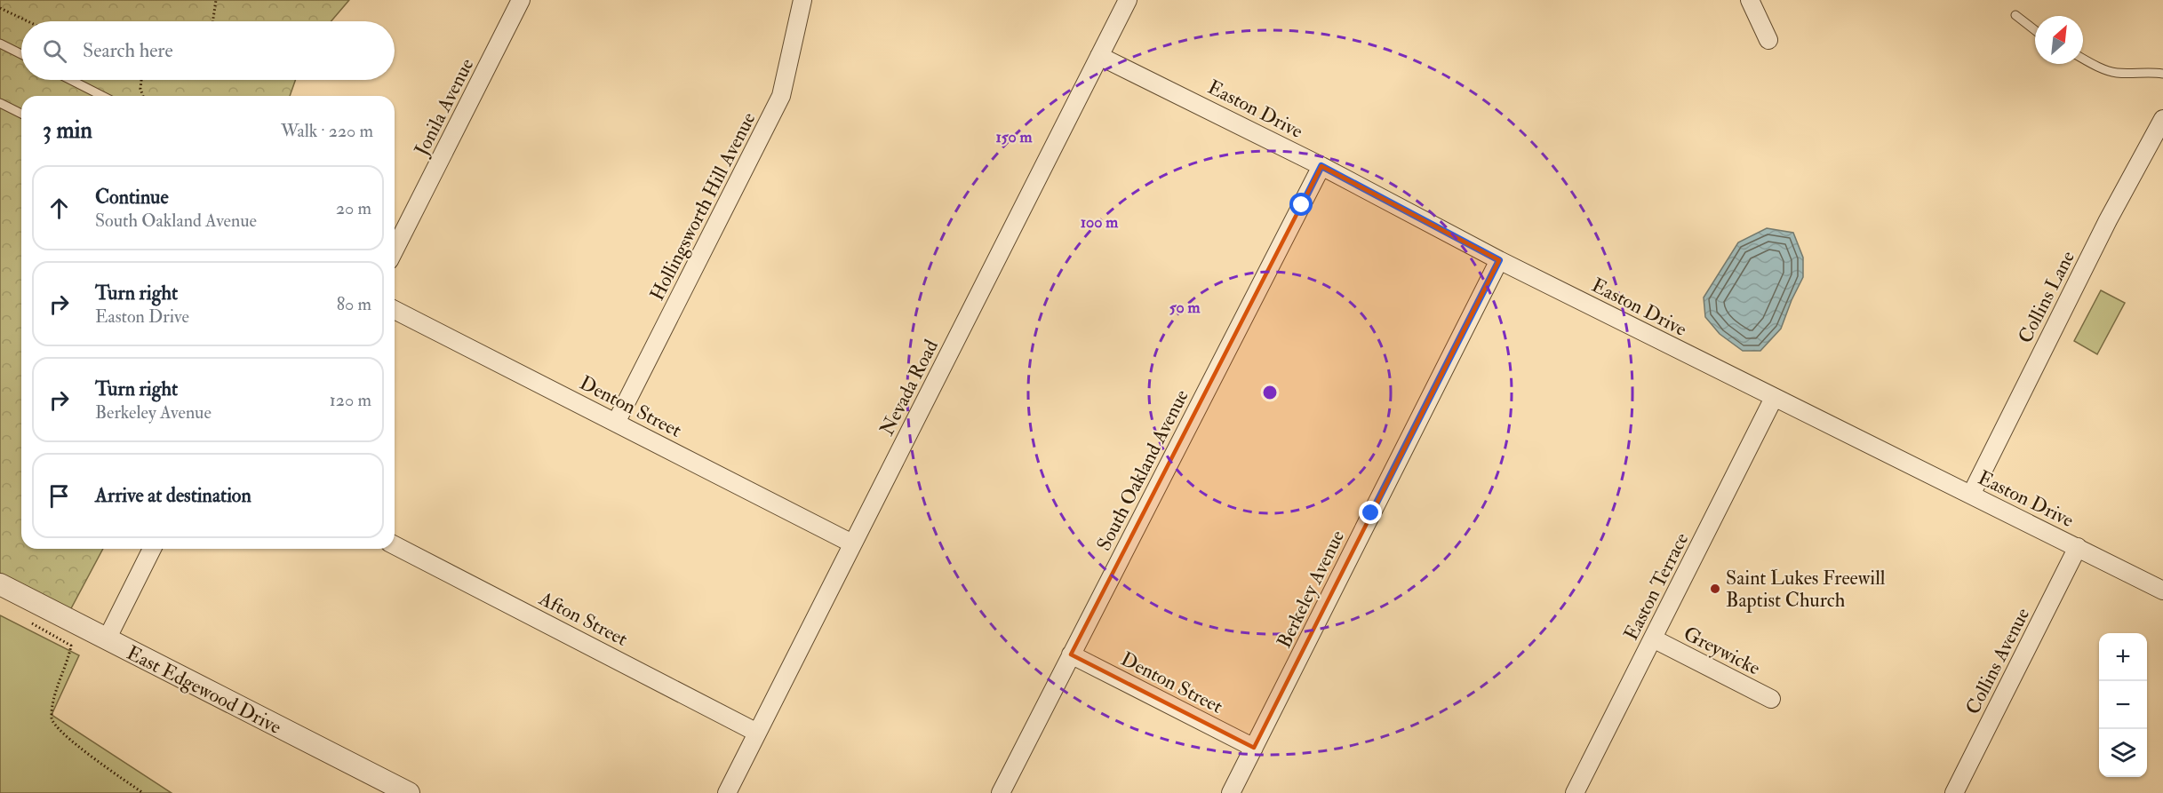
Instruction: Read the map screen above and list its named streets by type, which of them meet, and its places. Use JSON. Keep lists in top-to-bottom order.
{
  "streets": {
    "street": [
      "Jonila Avenue",
      "Easton Drive",
      "Hollingsworth Hill Avenue",
      "Collins Lane",
      "Nevada Road",
      "Denton Street",
      "South Oakland Avenue",
      "Easton Terrace",
      "Berkeley Avenue",
      "Afton Street",
      "Greywicke",
      "Collins Avenue",
      "East Edgewood Drive"
    ]
  },
  "crossings": [
    ["Easton Drive", "Collins Lane"],
    ["Easton Drive", "Nevada Road"],
    ["Easton Drive", "South Oakland Avenue"],
    ["Easton Drive", "Easton Terrace"],
    ["Easton Drive", "Berkeley Avenue"],
    ["Easton Drive", "Collins Avenue"],
    ["Hollingsworth Hill Avenue", "Denton Street"],
    ["Nevada Road", "Denton Street"],
    ["Nevada Road", "Afton Street"],
    ["Denton Street", "South Oakland Avenue"],
    ["Denton Street", "Berkeley Avenue"],
    ["Easton Terrace", "Greywicke"]
  ],
  "places": ["Saint Lukes Freewill Baptist Church"],
  "north": "top right",
  "page": {
    "search": "Search here",
    "heading": ["3 min", "Walk · 220 m"],
    "list": [
      ["Continue", "South Oakland Avenue", "20 m"],
      ["Turn right", "Easton Drive", "80 m"],
      ["Turn right", "Berkeley Avenue", "120 m"],
      "Arrive at destination"
    ],
    "map_buttons": ["+", "−"]
  },
  "rings": ["150 m", "100 m", "50 m"]
}
